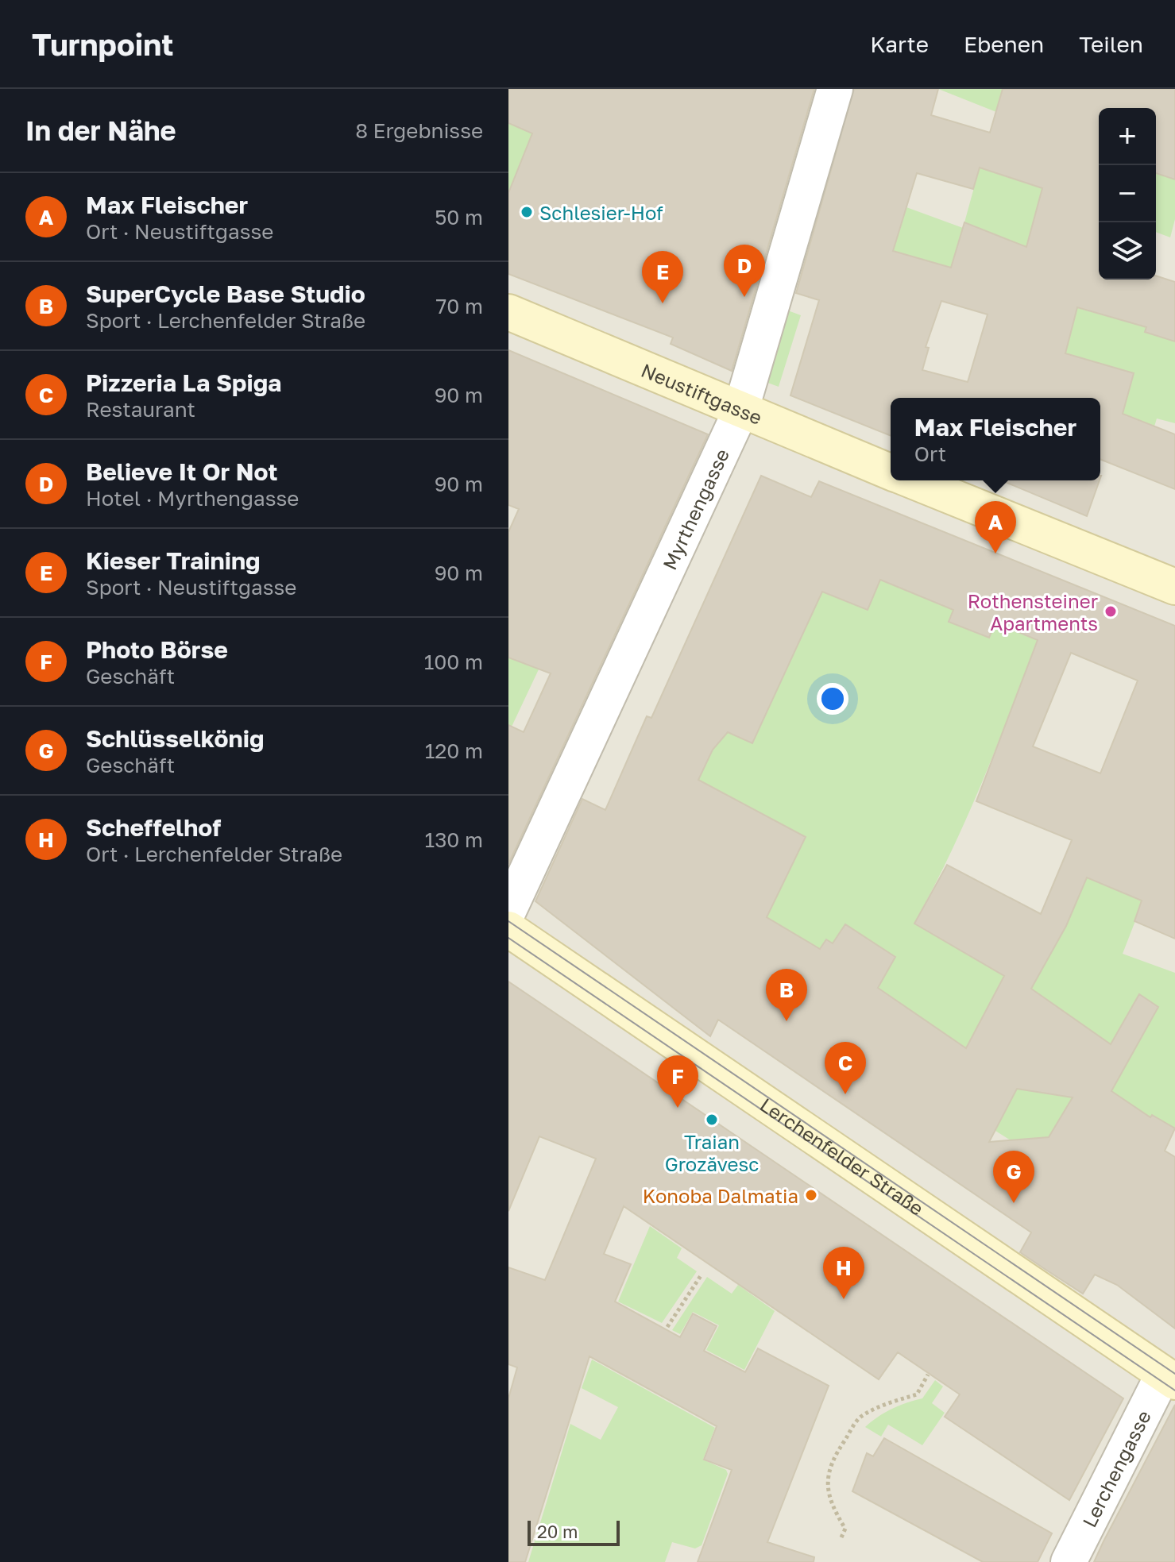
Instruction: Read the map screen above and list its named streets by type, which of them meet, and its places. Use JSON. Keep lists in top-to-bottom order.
{
  "streets": {
    "main road": ["Neustiftgasse", "Lerchenfelder Straße"],
    "street": ["Myrthengasse", "Lerchengasse"]
  },
  "crossings": [
    ["Neustiftgasse", "Myrthengasse"],
    ["Lerchenfelder Straße", "Lerchengasse"]
  ],
  "places": [
    "Schlesier-Hof",
    "Rothensteiner Apartments",
    "Traian Grozăvesc",
    "Konoba Dalmatia"
  ],
  "scale_bar": "20 m",
  "page": {
    "header": "Turnpoint",
    "nav": ["Karte", "Ebenen", "Teilen"],
    "heading": ["In der Nähe", "8 Ergebnisse"],
    "map_buttons": ["+", "−"],
    "list": [
      {
        "mark": "A",
        "name": "Max Fleischer",
        "note": "Ort · Neustiftgasse",
        "value": "50 m"
      },
      {
        "mark": "B",
        "name": "SuperCycle Base Studio",
        "note": "Sport · Lerchenfelder Straße",
        "value": "70 m"
      },
      {
        "mark": "C",
        "name": "Pizzeria La Spiga",
        "note": "Restaurant",
        "value": "90 m"
      },
      {
        "mark": "D",
        "name": "Believe It Or Not",
        "note": "Hotel · Myrthengasse",
        "value": "90 m"
      },
      {
        "mark": "E",
        "name": "Kieser Training",
        "note": "Sport · Neustiftgasse",
        "value": "90 m"
      },
      {
        "mark": "F",
        "name": "Photo Börse",
        "note": "Geschäft",
        "value": "100 m"
      },
      {
        "mark": "G",
        "name": "Schlüsselkönig",
        "note": "Geschäft",
        "value": "120 m"
      },
      {
        "mark": "H",
        "name": "Scheffelhof",
        "note": "Ort · Lerchenfelder Straße",
        "value": "130 m"
      }
    ],
    "pins": [
      "D",
      "E",
      "A",
      "B",
      "C",
      "F",
      "G",
      "H"
    ],
    "popup": ["Max Fleischer", "Ort"],
    "scale": "20 m"
  }
}
